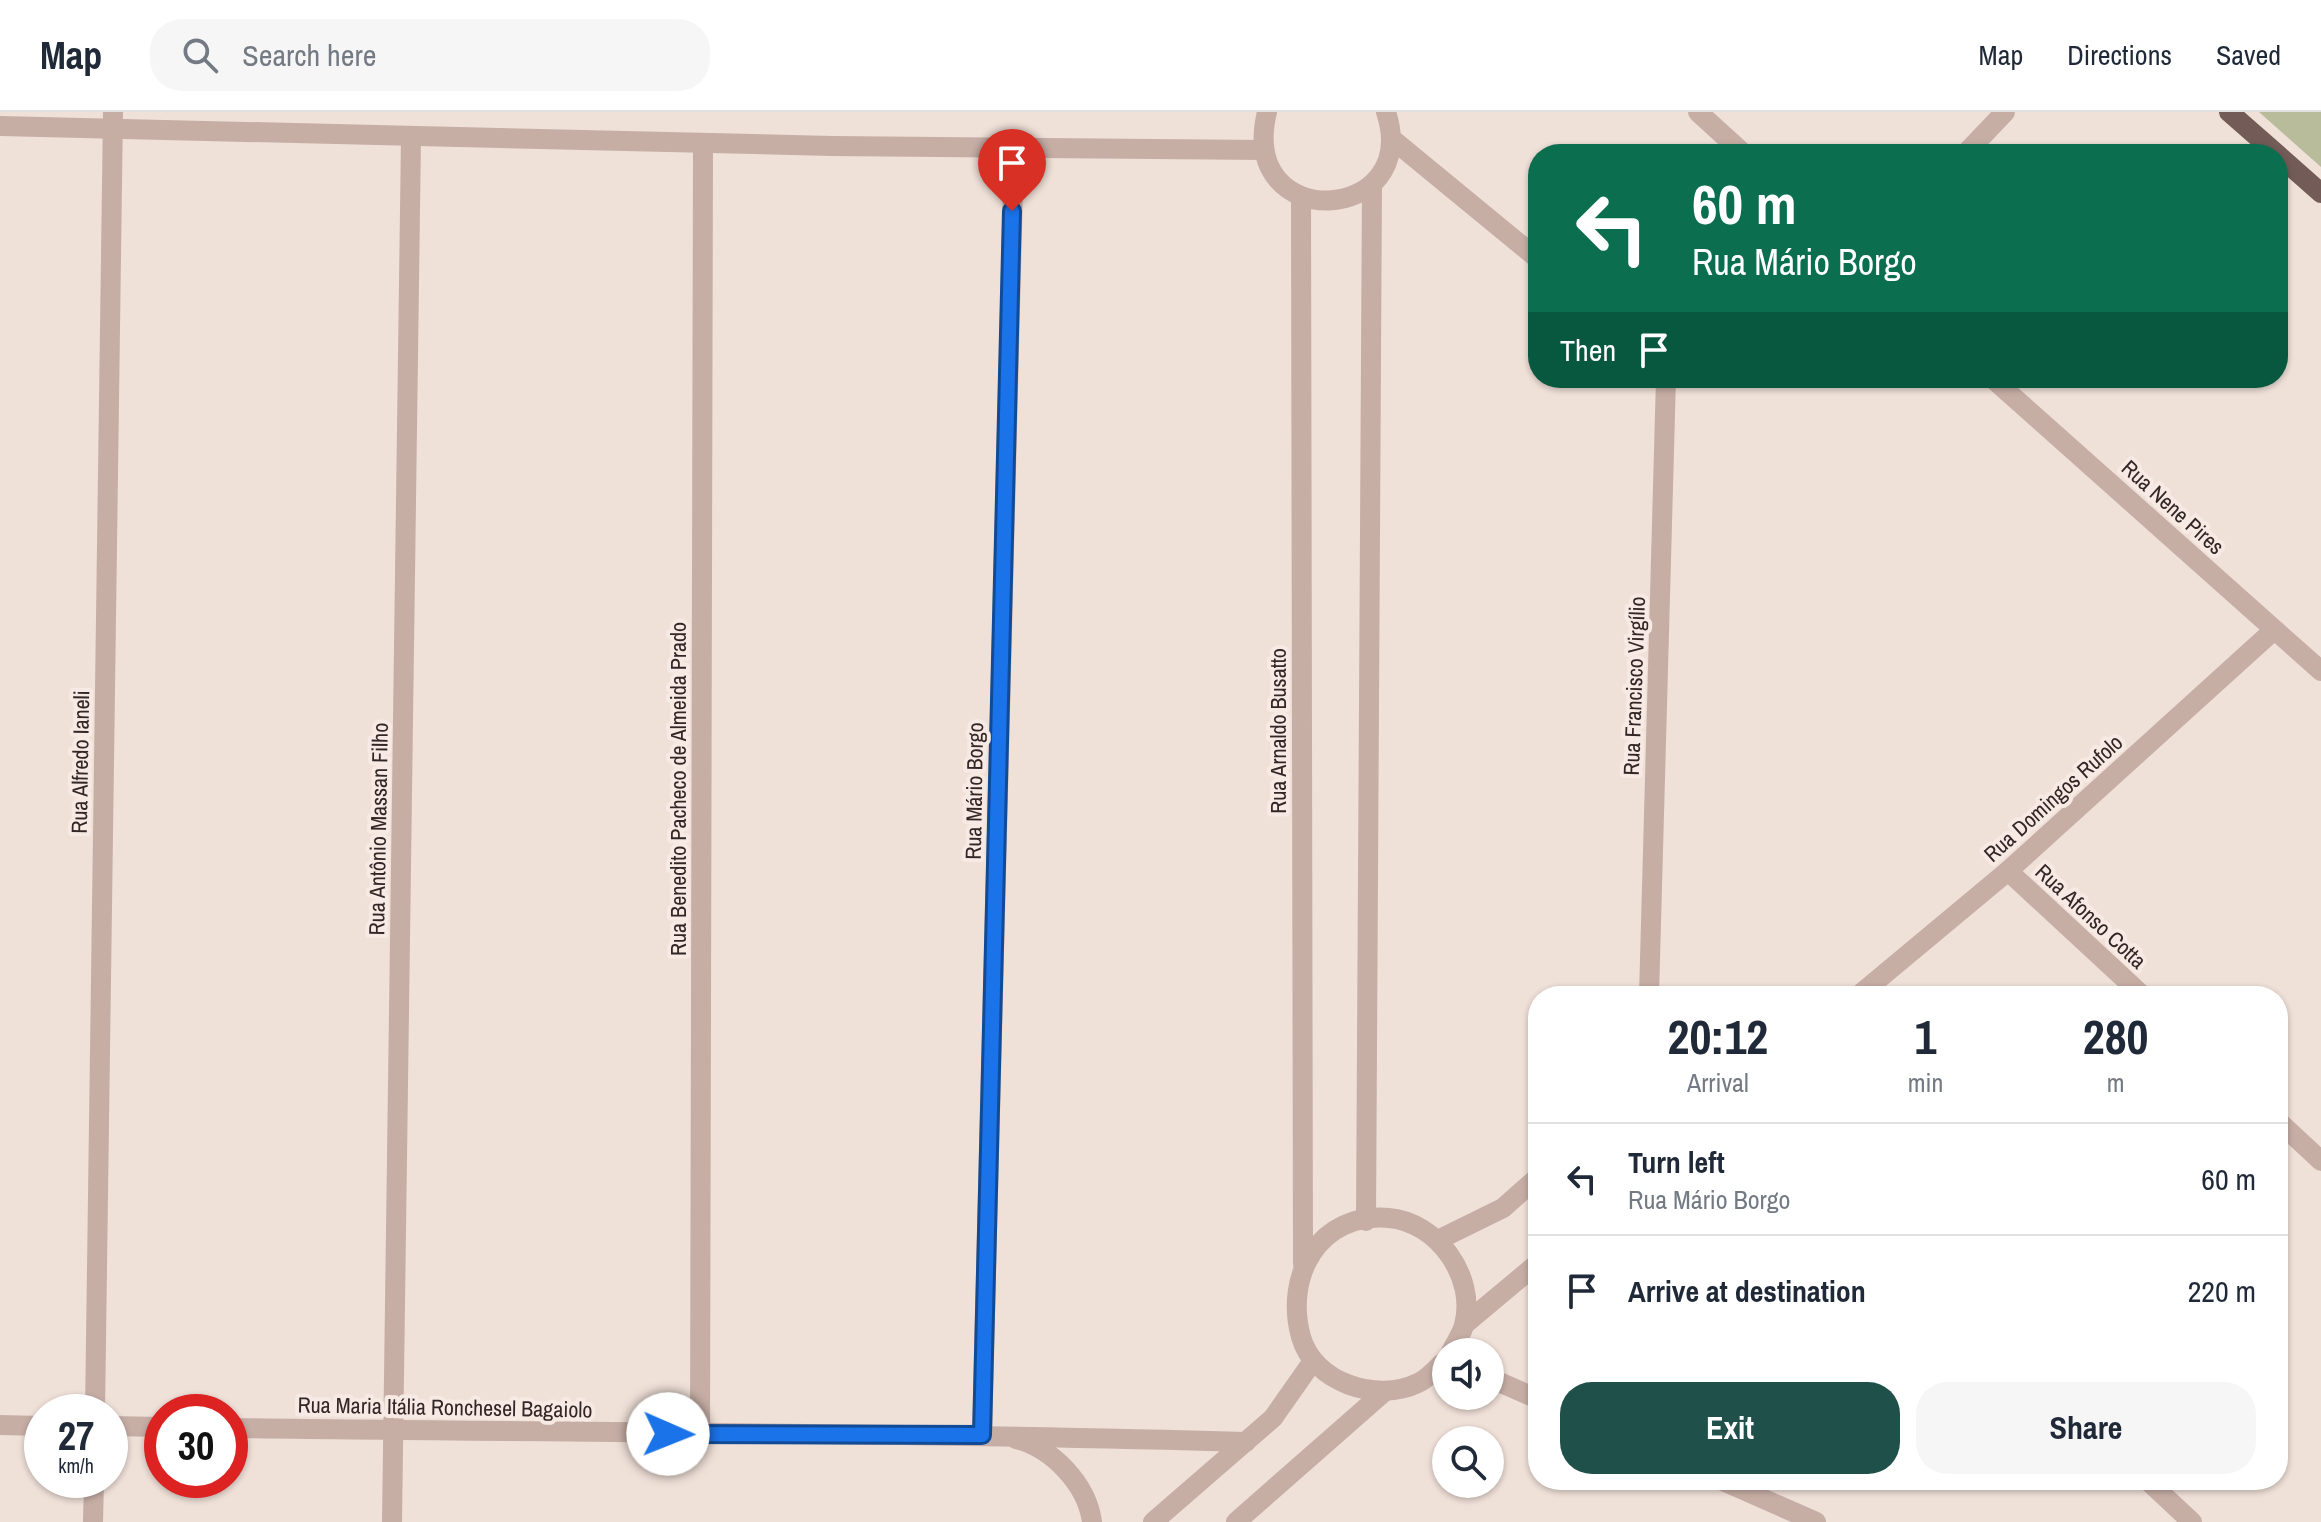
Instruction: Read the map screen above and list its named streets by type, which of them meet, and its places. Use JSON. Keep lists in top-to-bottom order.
{
  "streets": {
    "street": [
      "Rua Nene Pires",
      "Rua Francisco Virgílio",
      "Rua Arnaldo Busatto",
      "Rua Alfredo Ianeli",
      "Rua Benedito Pacheco de Almeida Prado",
      "Rua Mário Borgo",
      "Rua Domingos Rufolo",
      "Rua Antônio Massan Filho",
      "Rua Afonso Cotta",
      "Rua Maria Itália Ronchesel Bagaiolo"
    ]
  },
  "crossings": [
    ["Rua Nene Pires", "Rua Domingos Rufolo"],
    ["Rua Benedito Pacheco de Almeida Prado", "Rua Maria Itália Ronchesel Bagaiolo"],
    ["Rua Mário Borgo", "Rua Maria Itália Ronchesel Bagaiolo"],
    ["Rua Domingos Rufolo", "Rua Afonso Cotta"],
    ["Rua Antônio Massan Filho", "Rua Maria Itália Ronchesel Bagaiolo"]
  ],
  "page": {
    "header": "Map",
    "search": "Search here",
    "nav": ["Map", "Directions", "Saved"],
    "turn": ["60 m", "Rua Mário Borgo"],
    "then": "Then",
    "eta": [
      "20:12",
      "Arrival",
      "1",
      "min",
      "280",
      "m"
    ],
    "list": [
      {
        "name": "Turn left",
        "note": "Rua Mário Borgo",
        "value": "60 m"
      },
      {
        "name": "Arrive at destination",
        "value": "220 m"
      }
    ],
    "buttons": ["Exit", "Share"],
    "speed": "27 km/h",
    "limit": "30"
  }
}
